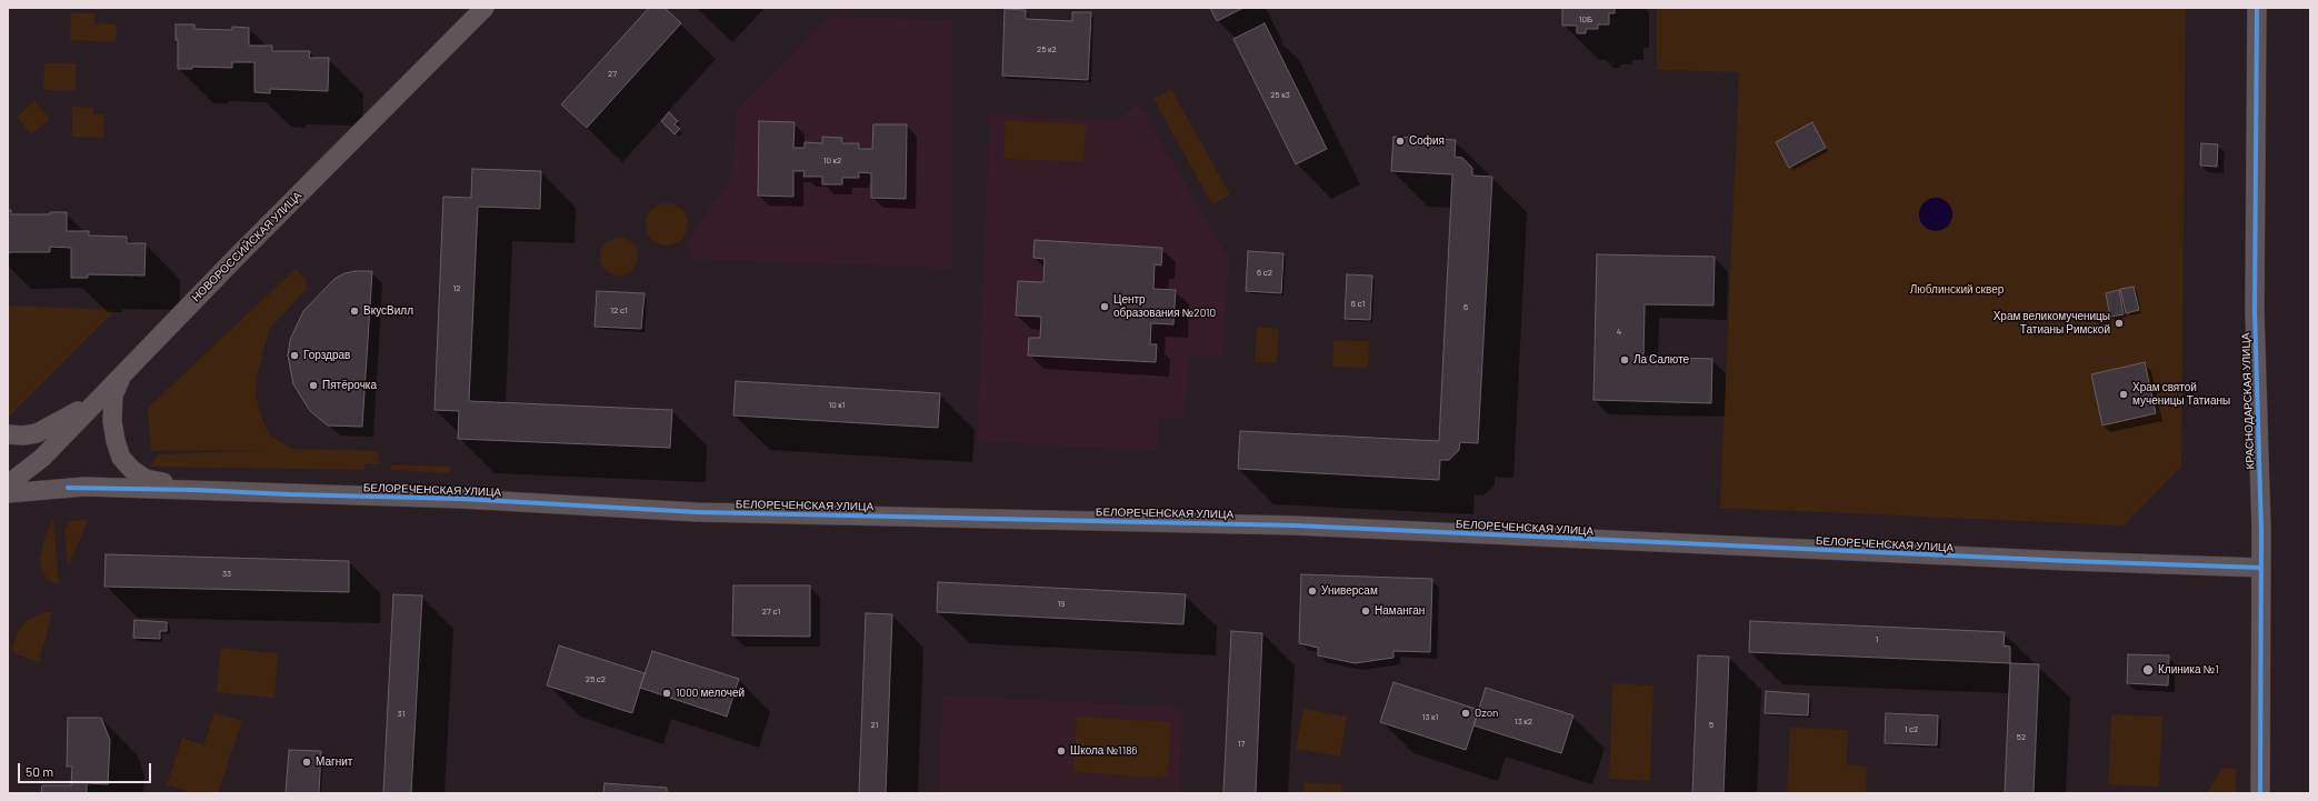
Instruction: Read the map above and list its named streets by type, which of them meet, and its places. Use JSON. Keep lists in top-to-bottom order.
{
  "streets": {
    "street": ["НОВОРОССИЙСКАЯ УЛИЦА", "КРАСНОДАРСКАЯ УЛИЦА", "БЕЛОРЕЧЕНСКАЯ УЛИЦА"]
  },
  "crossings": [
    ["КРАСНОДАРСКАЯ УЛИЦА", "БЕЛОРЕЧЕНСКАЯ УЛИЦА"]
  ],
  "parks": ["Люблинский сквер"],
  "places": [
    "София",
    "Центр образования №2010",
    "ВкусВилл",
    "Храм великомученицы Татианы Римской",
    "Горздрав",
    "Ла Салюте",
    "Пятёрочка",
    "Храм святой мученицы Татианы",
    "Универсам",
    "Наманган",
    "Клиника №1",
    "1000 мелочей",
    "Ozon",
    "Школа №1186",
    "Магнит"
  ],
  "house_numbers": [
    "10Б",
    "25 к2",
    "27",
    "25 к3",
    "10 к2",
    "6 с2",
    "12",
    "6 с1",
    "6",
    "12 с1",
    "4",
    "10 к1",
    "33",
    "19",
    "27 с1",
    "1",
    "25 с2",
    "31",
    "13 к1",
    "13 к2",
    "21",
    "5",
    "1 с2",
    "52",
    "17"
  ],
  "scale_bar": "50 m"
}
